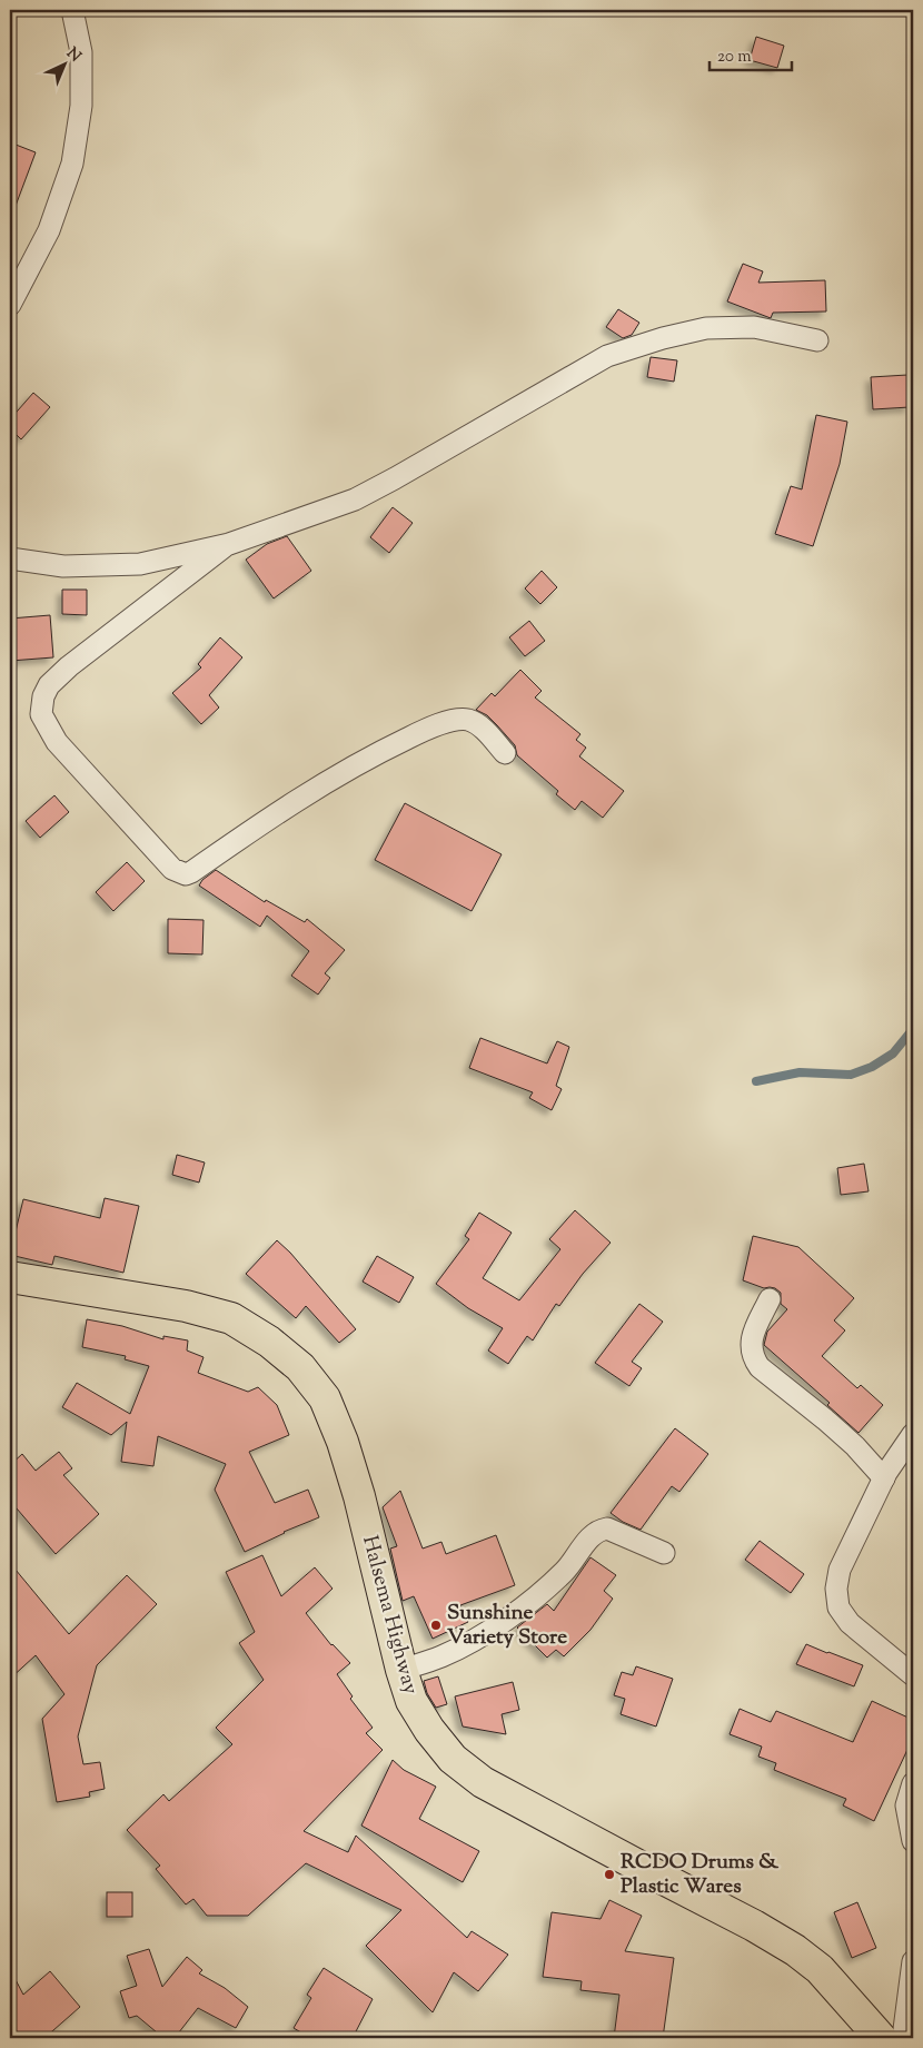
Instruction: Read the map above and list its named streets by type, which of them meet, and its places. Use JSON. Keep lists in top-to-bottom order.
{
  "streets": {
    "highway": ["Halsema Highway"]
  },
  "places": ["Sunshine Variety Store", "RCDO Drums & Plastic Wares"],
  "scale_bar": "20 m",
  "north": "top right"
}
